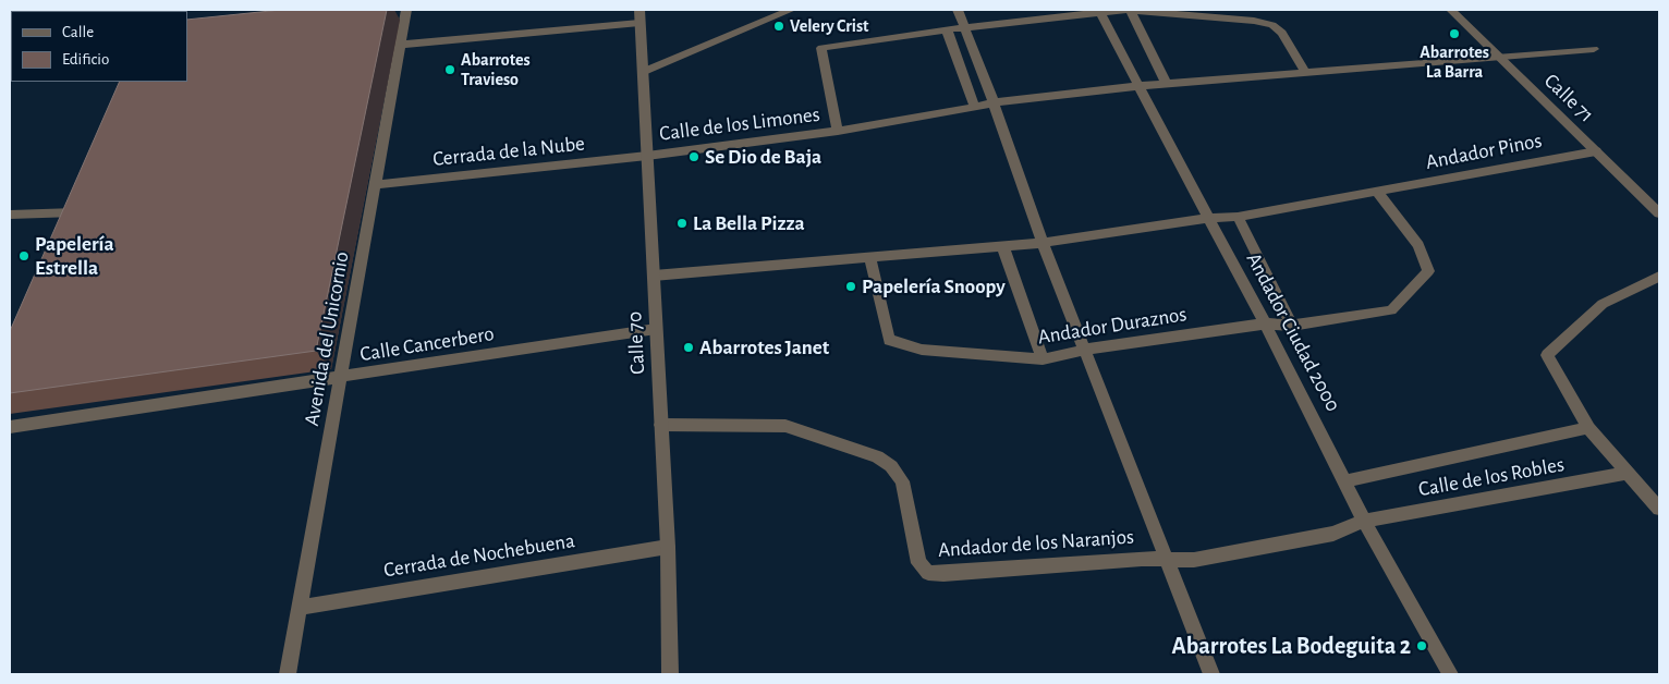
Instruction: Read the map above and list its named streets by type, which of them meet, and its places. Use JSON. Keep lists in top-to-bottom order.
{
  "streets": {
    "street": [
      "Calle 71",
      "Calle de los Limones",
      "Cerrada de la Nube",
      "Andador Pinos",
      "Andador Duraznos",
      "Andador Ciudad 2000",
      "Avenida del Unicornio",
      "Calle 70",
      "Calle Cancerbero",
      "Calle de los Robles",
      "Andador de los Naranjos",
      "Cerrada de Nochebuena"
    ]
  },
  "crossings": [
    ["Calle 71", "Calle de los Limones"],
    ["Calle 71", "Andador Pinos"],
    ["Calle de los Limones", "Cerrada de la Nube"],
    ["Calle de los Limones", "Andador Ciudad 2000"],
    ["Calle de los Limones", "Calle 70"],
    ["Cerrada de la Nube", "Avenida del Unicornio"],
    ["Cerrada de la Nube", "Calle 70"],
    ["Andador Duraznos", "Andador Ciudad 2000"],
    ["Andador Ciudad 2000", "Calle de los Robles"],
    ["Andador Ciudad 2000", "Andador de los Naranjos"],
    ["Avenida del Unicornio", "Calle Cancerbero"],
    ["Avenida del Unicornio", "Cerrada de Nochebuena"],
    ["Calle 70", "Calle Cancerbero"],
    ["Calle 70", "Andador de los Naranjos"],
    ["Calle 70", "Cerrada de Nochebuena"],
    ["Calle de los Robles", "Andador de los Naranjos"]
  ],
  "places": [
    "Velery Crist",
    "Abarrotes La Barra",
    "Abarrotes Travieso",
    "Se Dio de Baja",
    "La Bella Pizza",
    "Papelería Estrella",
    "Papelería Snoopy",
    "Abarrotes Janet",
    "Abarrotes La Bodeguita 2"
  ],
  "legend": ["Calle", "Edificio"]
}
